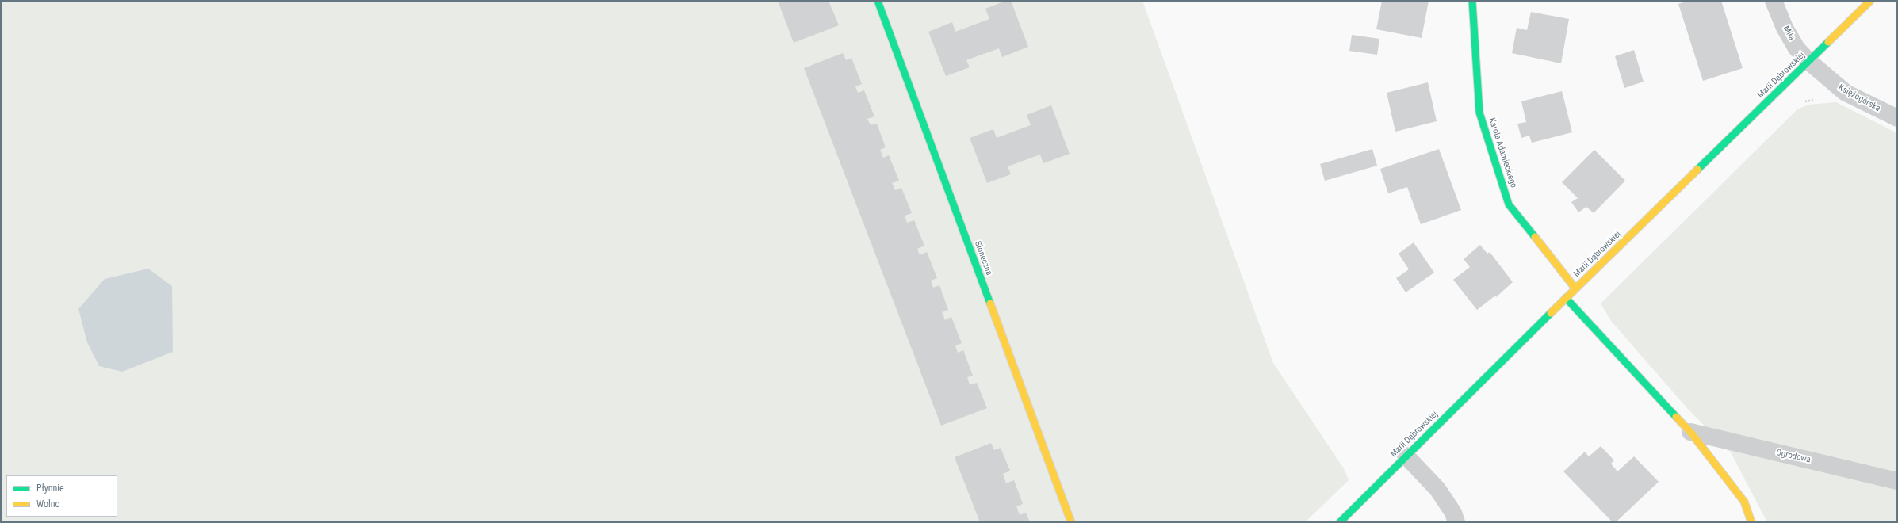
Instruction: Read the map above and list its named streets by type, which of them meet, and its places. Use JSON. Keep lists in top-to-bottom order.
{
  "streets": {
    "street": [
      "Miła",
      "Marii Dąbrowskiej",
      "Księżogórska",
      "Karola Adamieckiego",
      "Słoneczna",
      "Ogrodowa"
    ]
  },
  "crossings": [
    ["Miła", "Marii Dąbrowskiej"],
    ["Miła", "Księżogórska"],
    ["Marii Dąbrowskiej", "Księżogórska"],
    ["Marii Dąbrowskiej", "Karola Adamieckiego"]
  ],
  "legend": ["Płynnie", "Wolno"]
}
